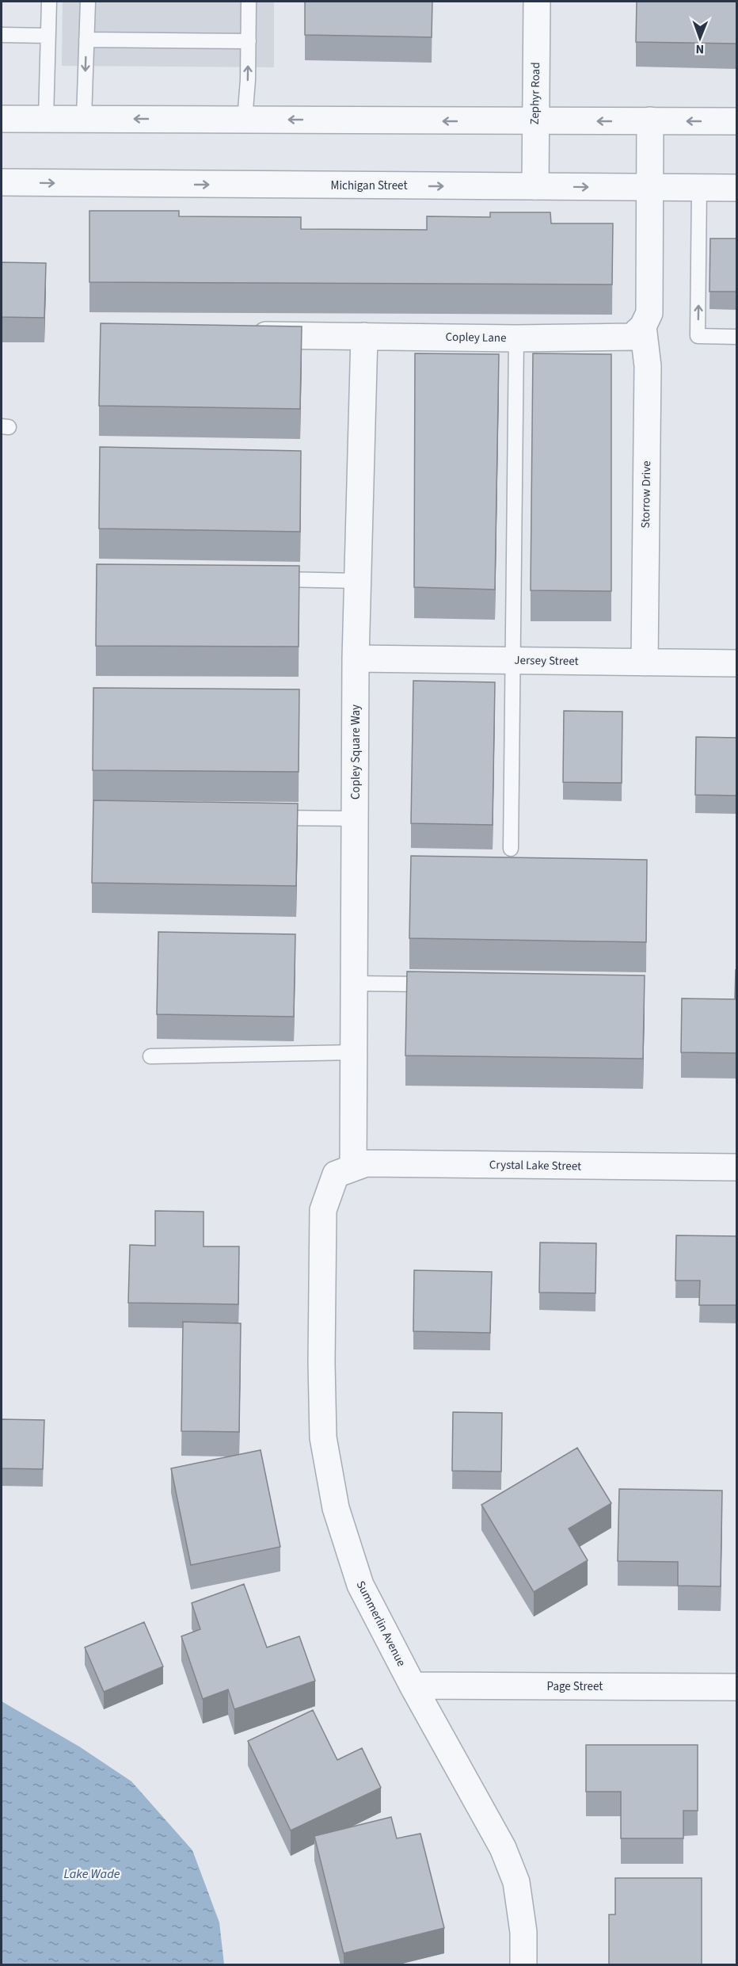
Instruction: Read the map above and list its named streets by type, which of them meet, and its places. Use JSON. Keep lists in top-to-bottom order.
{
  "streets": {
    "street": [
      "Zephyr Road",
      "Michigan Street",
      "Copley Lane",
      "Storrow Drive",
      "Jersey Street",
      "Copley Square Way",
      "Crystal Lake Street",
      "Summerlin Avenue",
      "Page Street"
    ]
  },
  "crossings": [
    ["Zephyr Road", "Michigan Street"],
    ["Copley Lane", "Storrow Drive"],
    ["Copley Lane", "Copley Square Way"],
    ["Storrow Drive", "Jersey Street"],
    ["Jersey Street", "Copley Square Way"],
    ["Copley Square Way", "Crystal Lake Street"],
    ["Copley Square Way", "Summerlin Avenue"],
    ["Crystal Lake Street", "Summerlin Avenue"],
    ["Summerlin Avenue", "Page Street"]
  ],
  "water": ["Lake Wade"],
  "north": "bottom"
}
